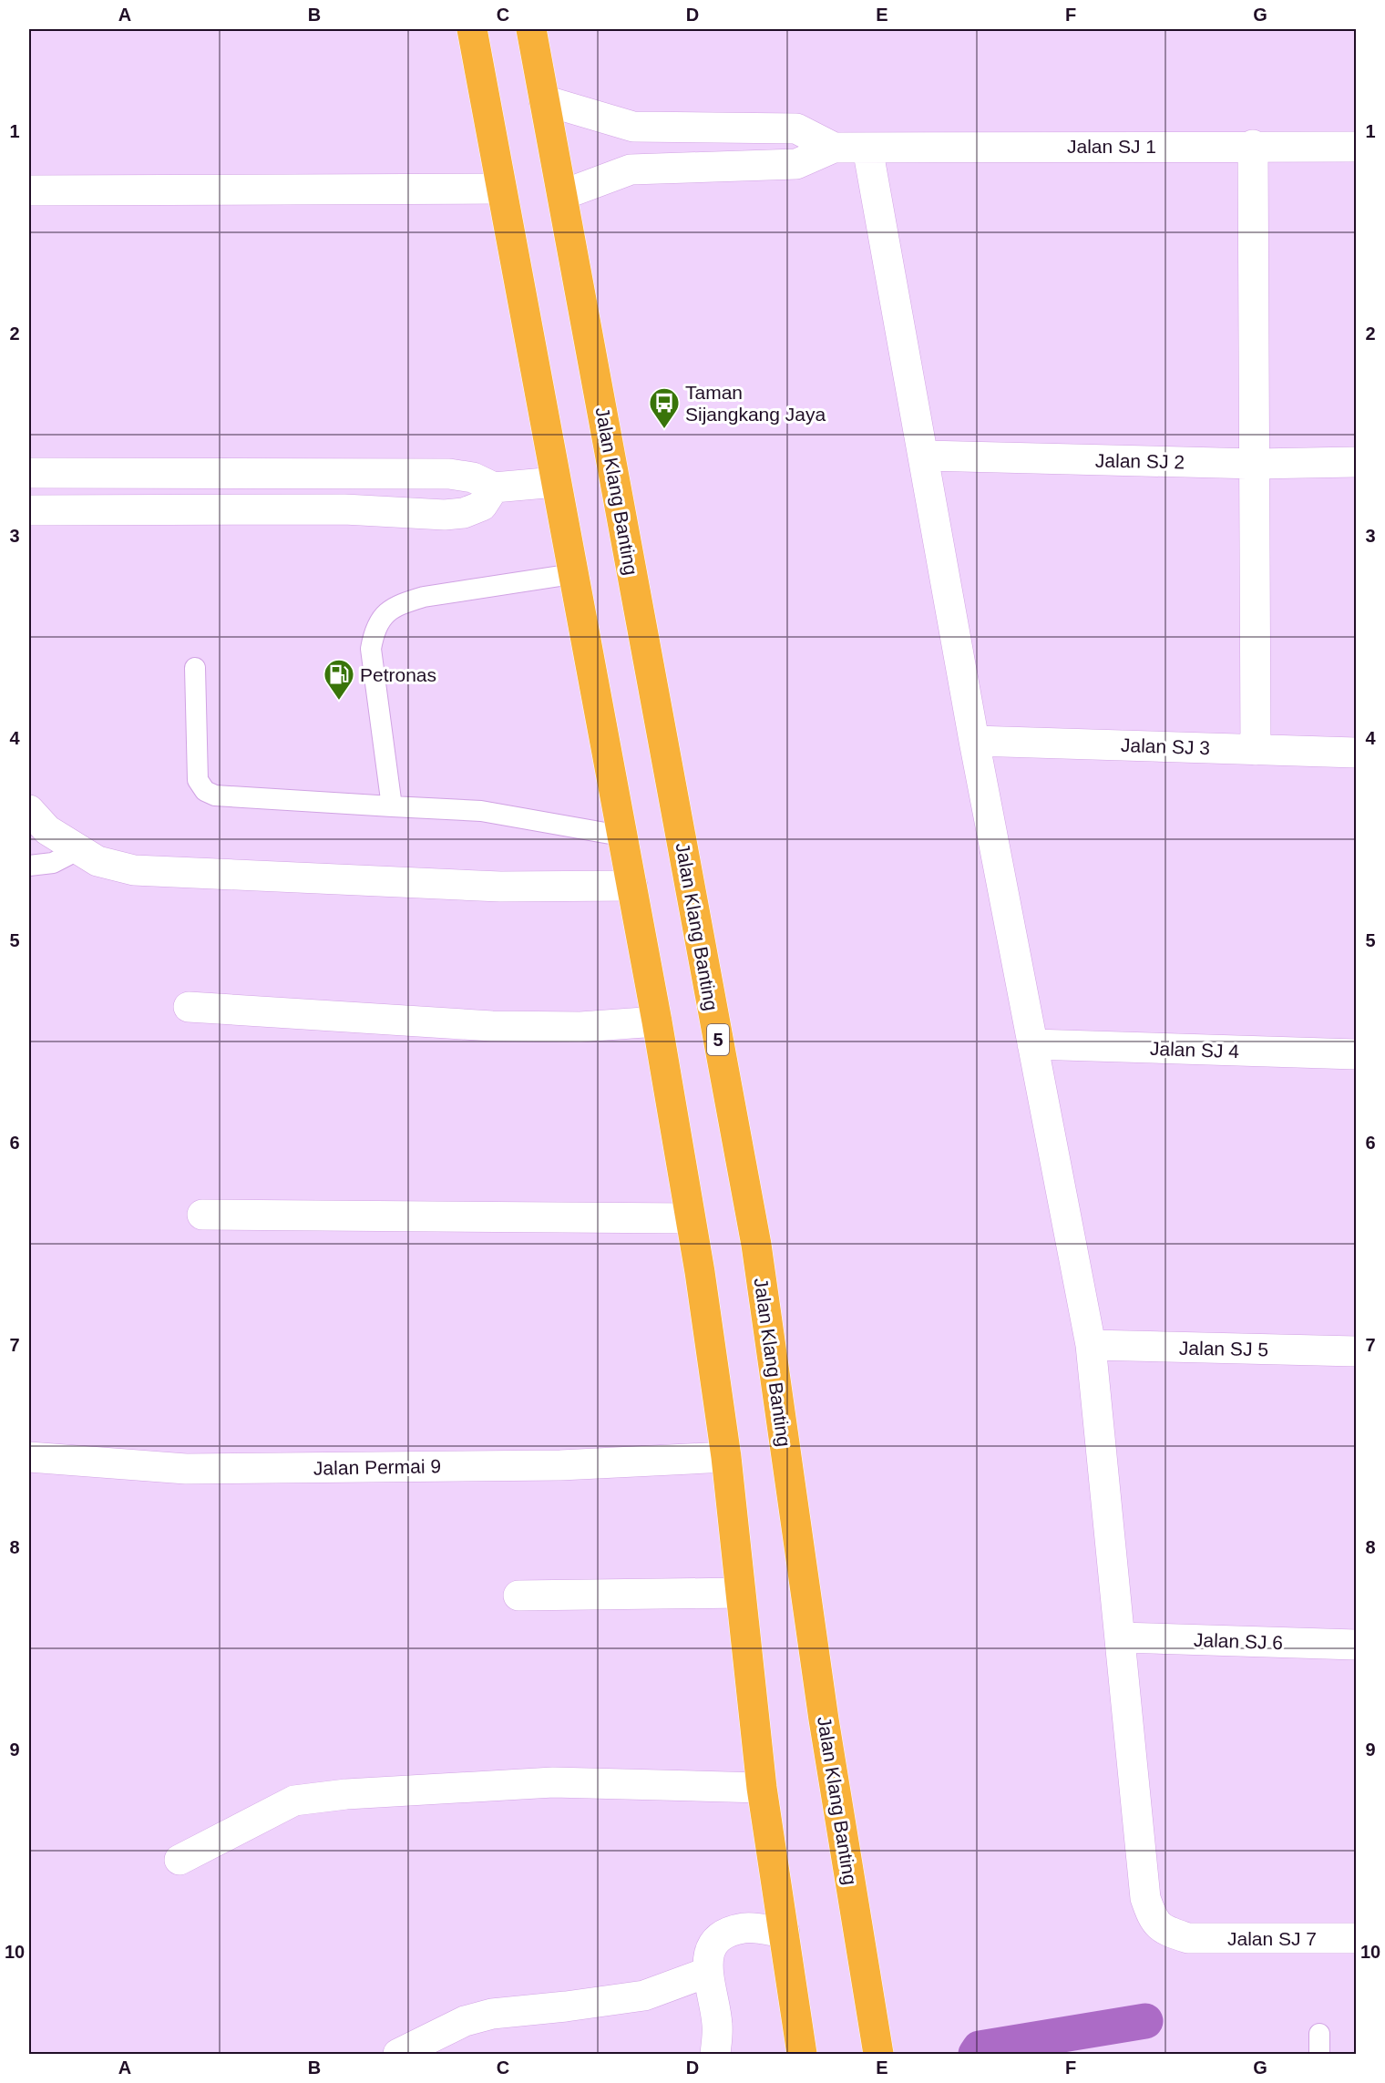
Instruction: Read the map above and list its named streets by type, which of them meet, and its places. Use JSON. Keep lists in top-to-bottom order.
{
  "streets": {
    "highway": ["Jalan Klang Banting", "5"],
    "street": [
      "Jalan SJ 1",
      "Jalan SJ 2",
      "Jalan SJ 3",
      "Jalan SJ 4",
      "Jalan SJ 5",
      "Jalan Permai 9",
      "Jalan SJ 6",
      "Jalan SJ 7"
    ]
  },
  "crossings": [
    ["Jalan SJ 6", "Jalan SJ 7"]
  ],
  "places": {
    "bus stop": ["Taman Sijangkang Jaya"],
    "fuel station": ["Petronas"]
  },
  "grid": {
    "columns": [
      "A",
      "B",
      "C",
      "D",
      "E",
      "F",
      "G"
    ],
    "rows": [
      "1",
      "2",
      "3",
      "4",
      "5",
      "6",
      "7",
      "8",
      "9",
      "10"
    ]
  }
}
